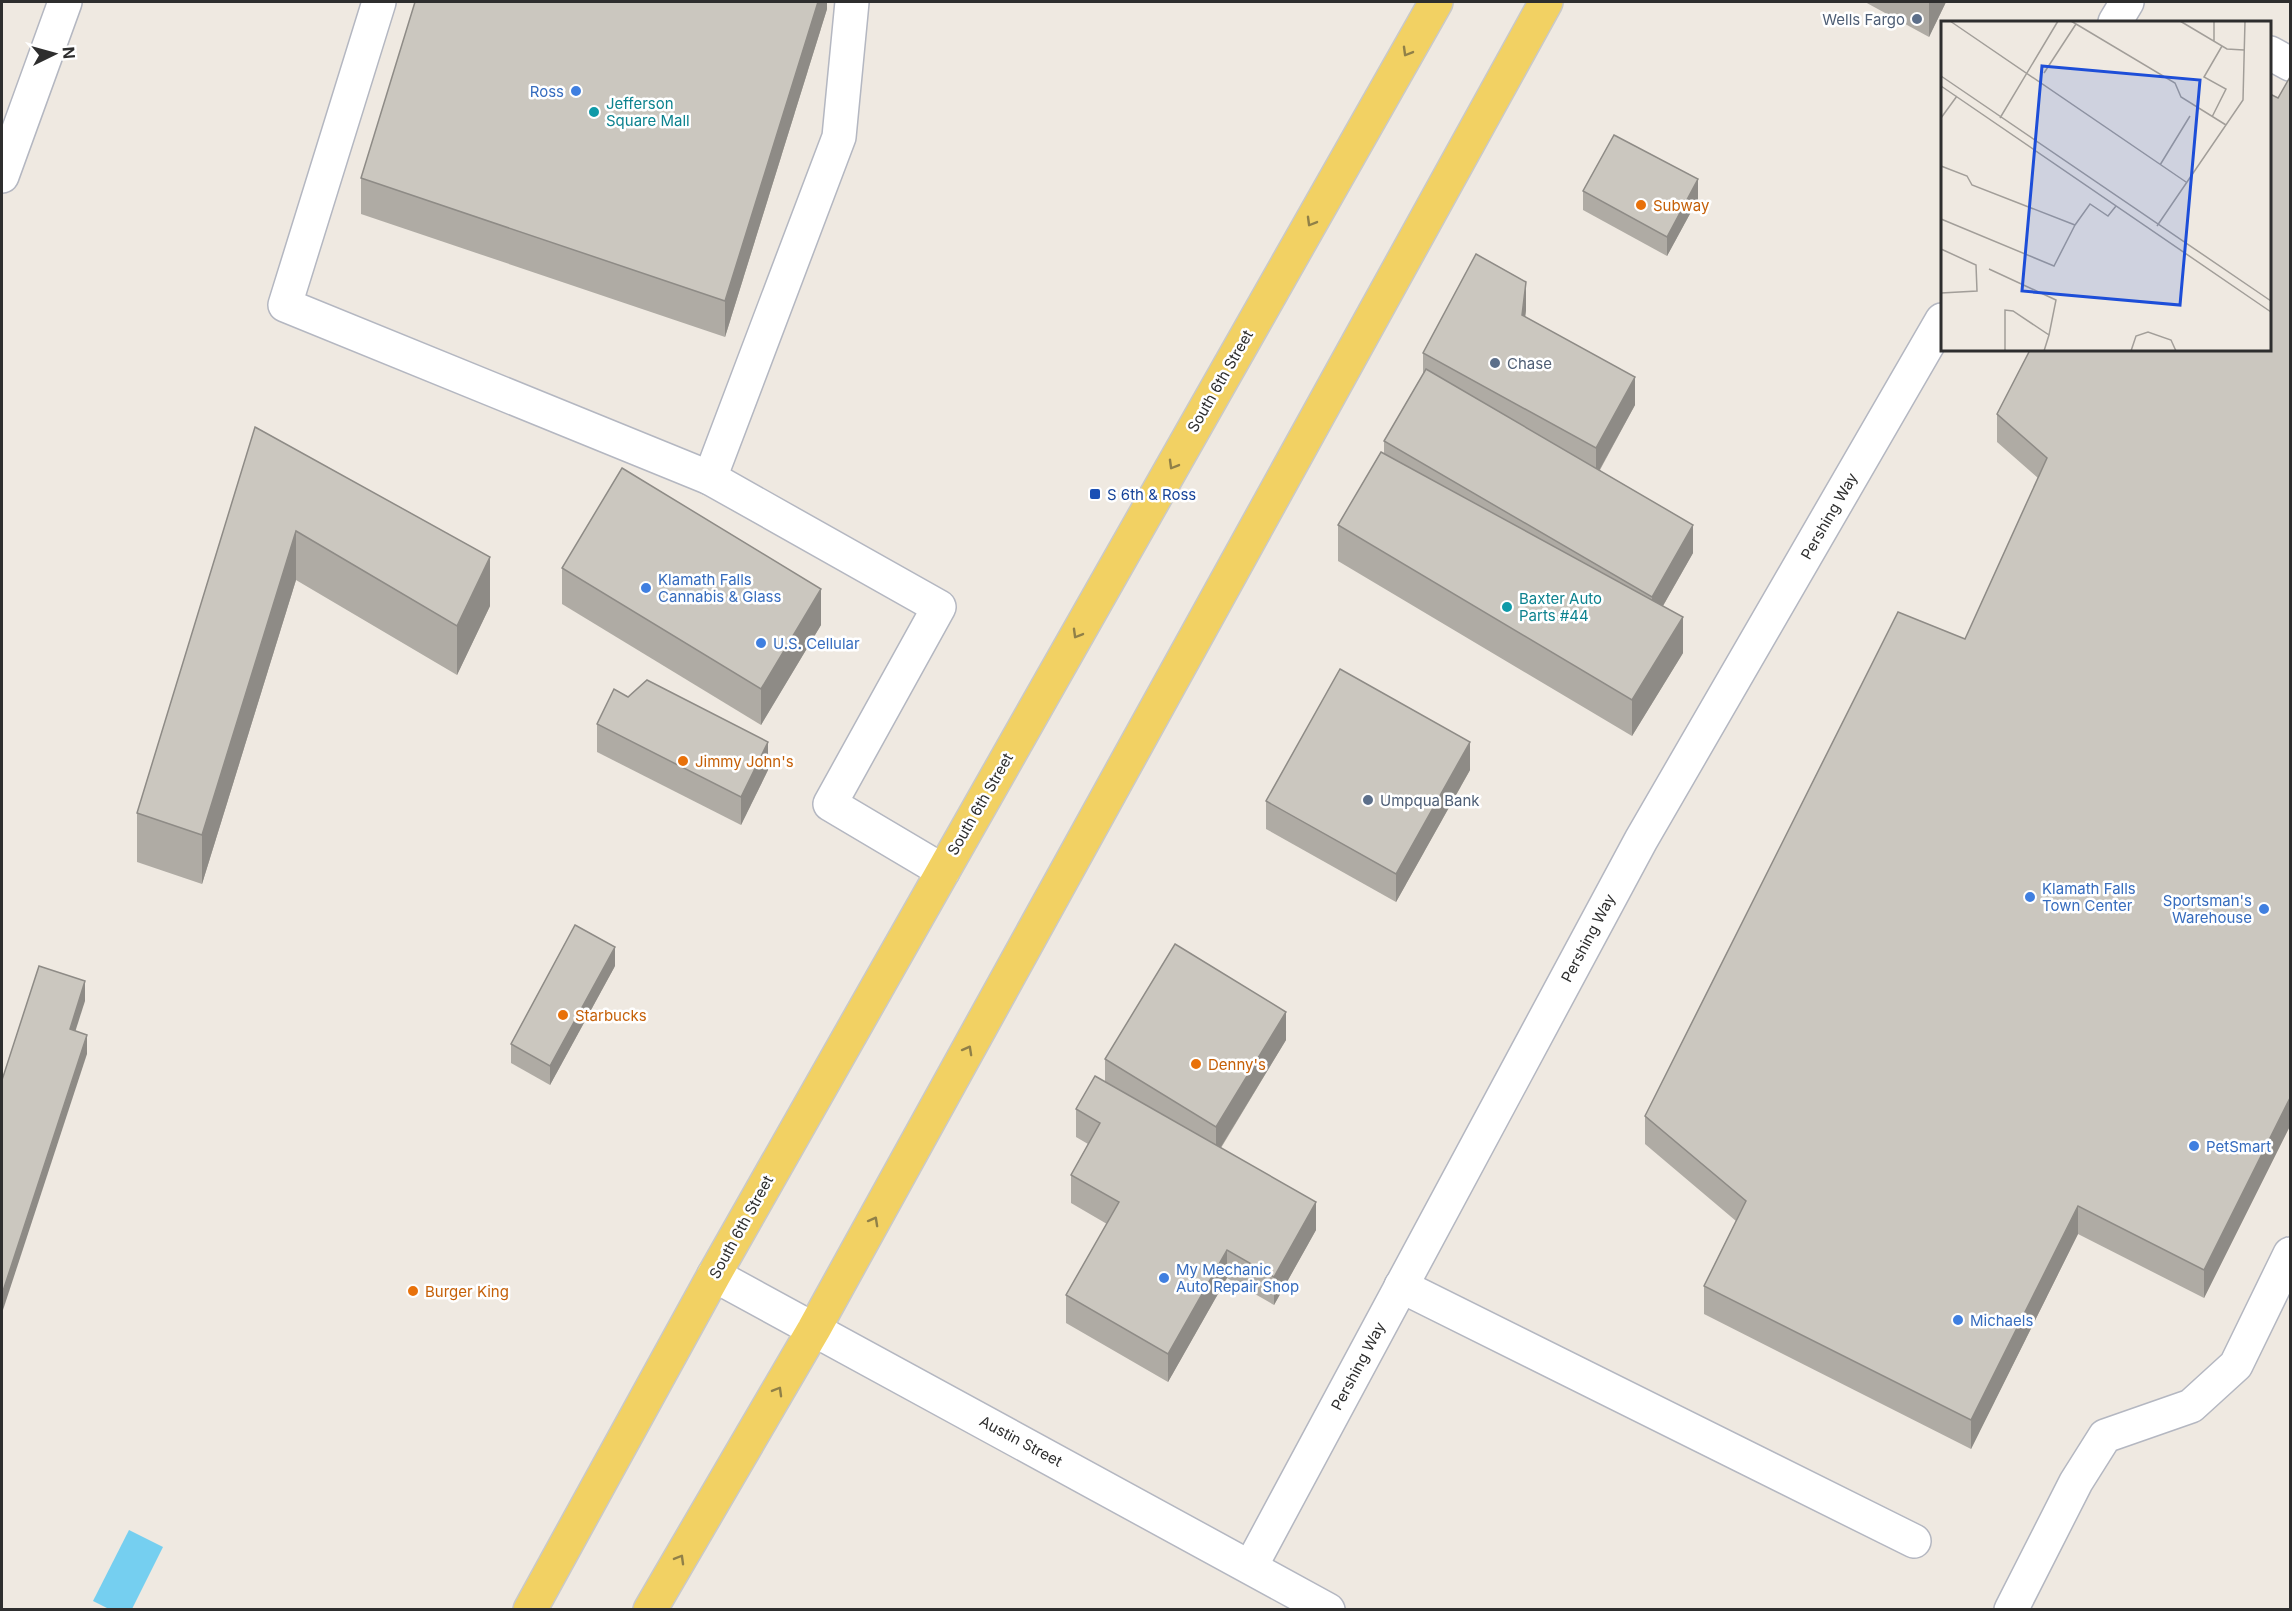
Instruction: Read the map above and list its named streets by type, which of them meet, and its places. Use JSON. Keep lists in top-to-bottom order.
{
  "streets": {
    "main road": ["South 6th Street"],
    "street": ["Pershing Way", "Austin Street"]
  },
  "crossings": [
    ["South 6th Street", "Austin Street"],
    ["Pershing Way", "Austin Street"]
  ],
  "places": {
    "other": [
      "Wells Fargo",
      "Ross",
      "Jefferson Square Mall",
      "Subway",
      "Chase",
      "Klamath Falls Cannabis & Glass",
      "Baxter Auto Parts #44",
      "U.S. Cellular",
      "Jimmy John's",
      "Umpqua Bank",
      "Klamath Falls Town Center",
      "Sportsman's Warehouse",
      "Starbucks",
      "Denny's",
      "PetSmart",
      "My Mechanic Auto Repair Shop",
      "Burger King",
      "Michaels"
    ],
    "transit": ["S 6th & Ross"]
  },
  "north": "right"
}
